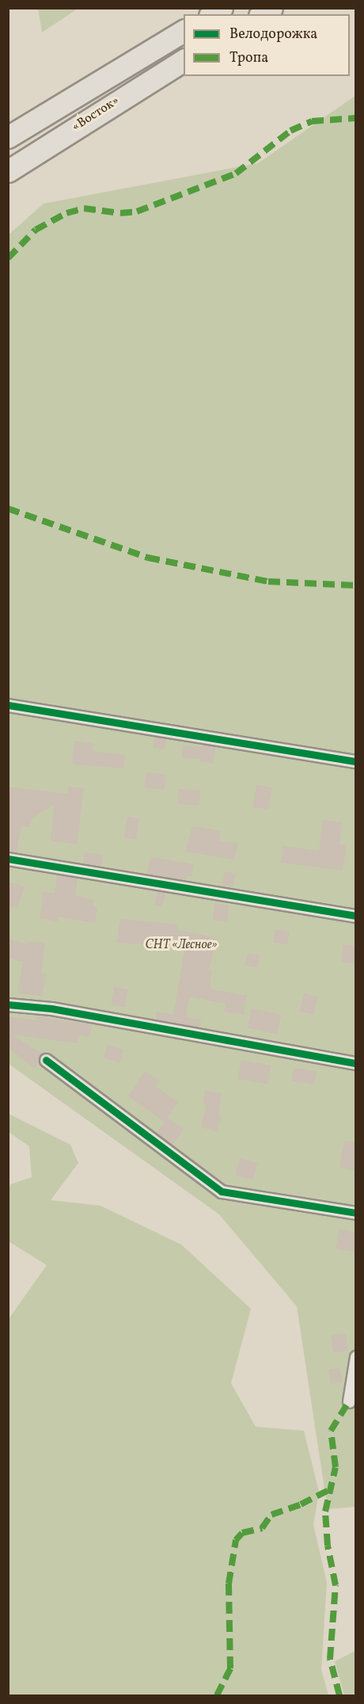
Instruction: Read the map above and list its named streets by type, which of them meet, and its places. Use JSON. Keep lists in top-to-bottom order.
{
  "streets": {
    "highway": ["«Восток»"]
  },
  "parks": ["СНТ «Лесное»"],
  "legend": ["Велодорожка", "Тропа"]
}
